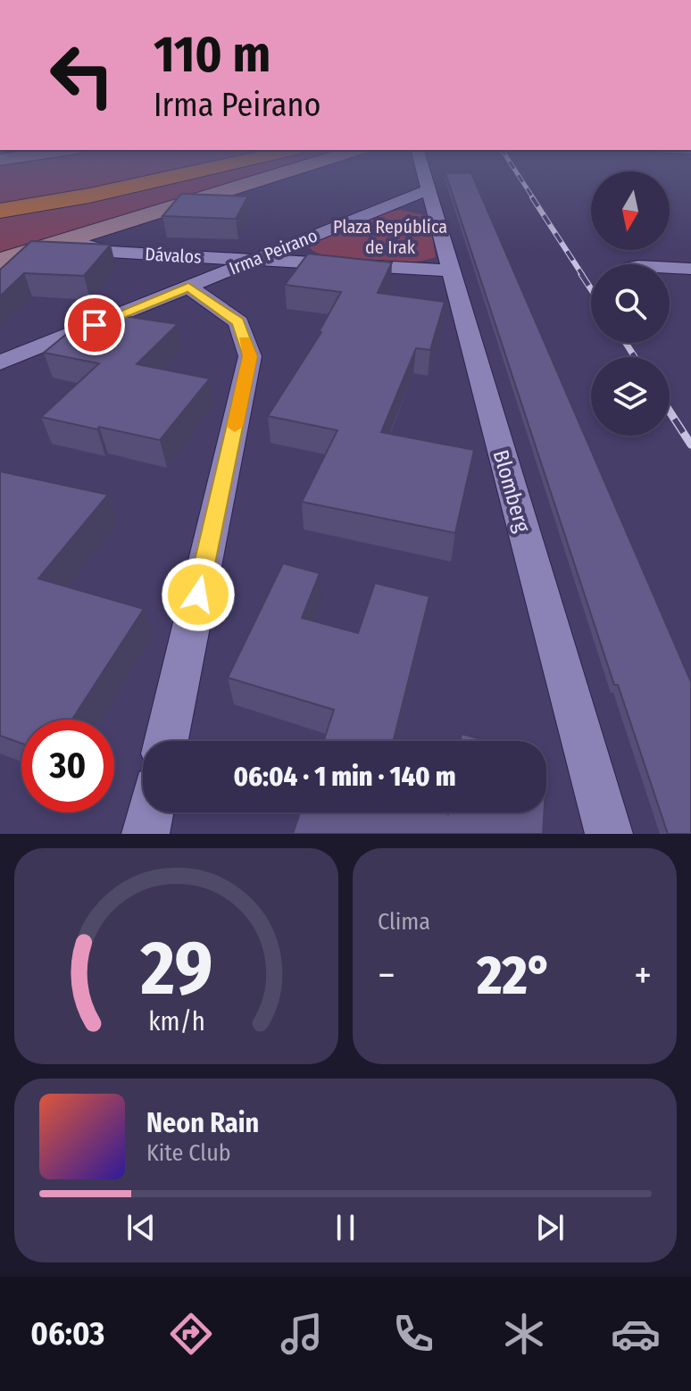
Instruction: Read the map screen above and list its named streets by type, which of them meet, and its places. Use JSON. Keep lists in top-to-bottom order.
{
  "streets": {
    "street": ["Irma Peirano", "Dávalos", "Blomberg"]
  },
  "crossings": [
    ["Irma Peirano", "Dávalos"],
    ["Irma Peirano", "Blomberg"],
    ["Dávalos", "Blomberg"]
  ],
  "parks": ["Plaza República de Irak"],
  "north": "bottom",
  "page": {
    "turn": ["110 m", "Irma Peirano"],
    "limit": "30",
    "trip": "06:04 · 1 min · 140 m",
    "tile": "Clima",
    "heat": ["−", "22°", "+"],
    "song": ["Neon Rain", "Kite Club"],
    "tabs": "06:03",
    "gauge": ["29", "km/h"]
  }
}
